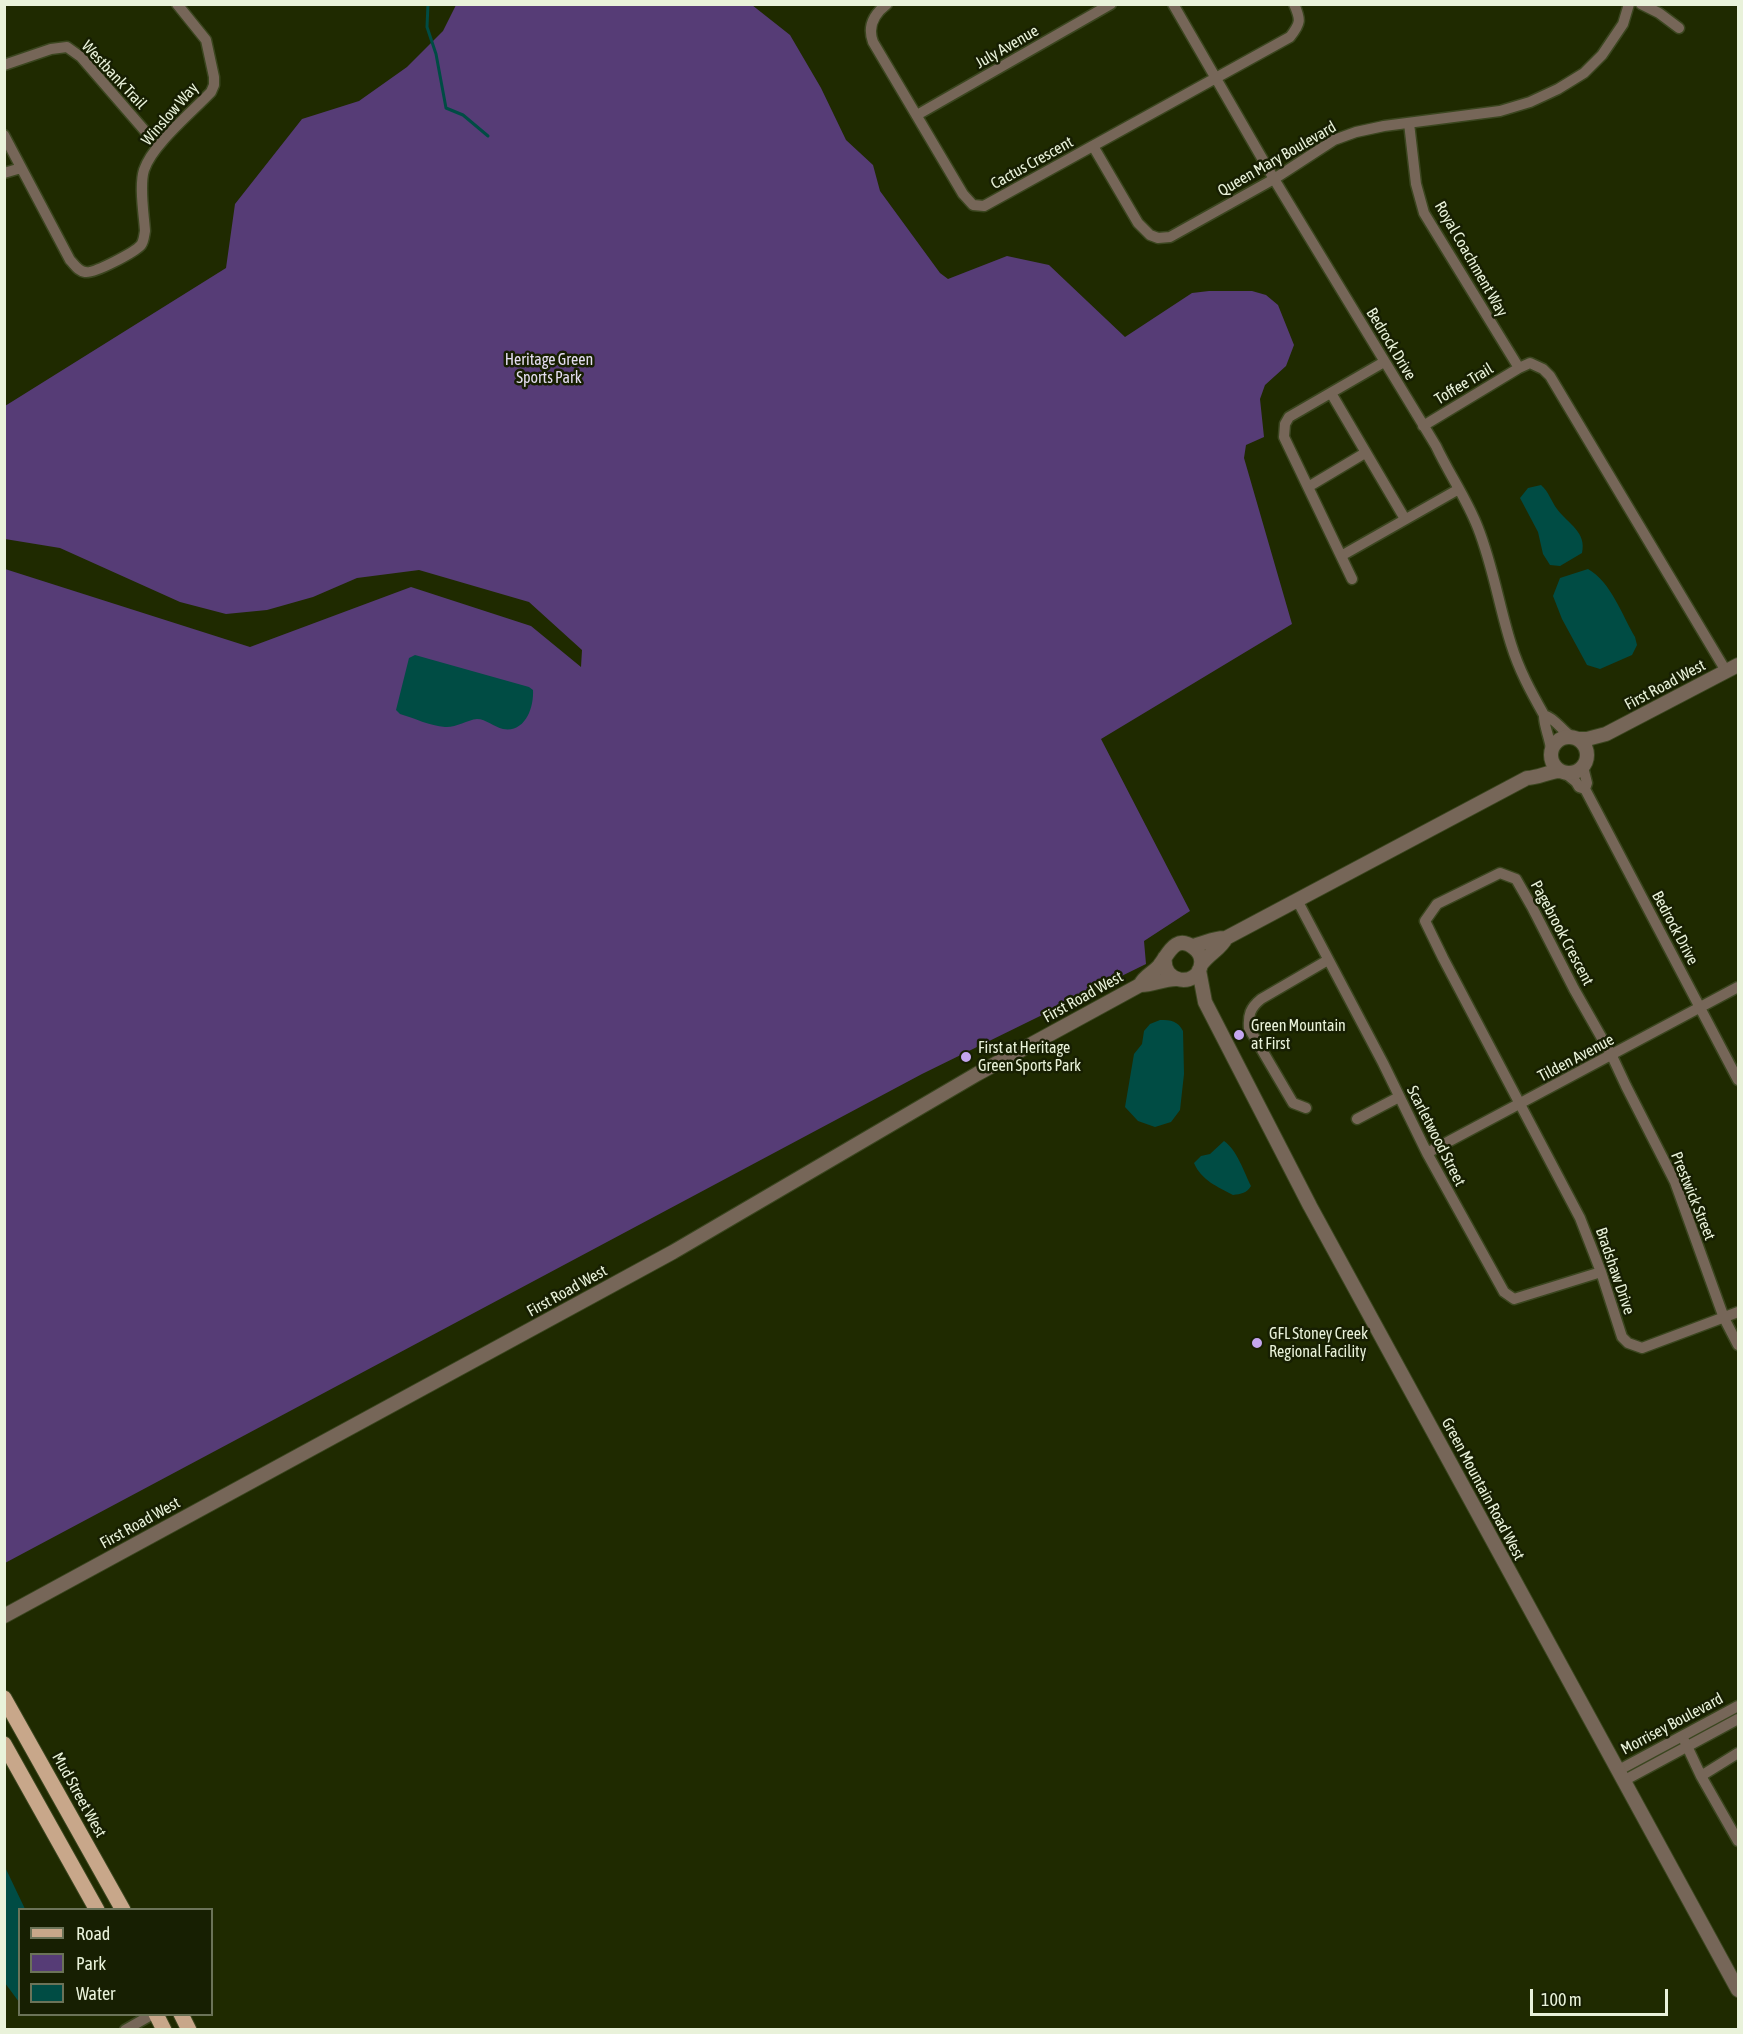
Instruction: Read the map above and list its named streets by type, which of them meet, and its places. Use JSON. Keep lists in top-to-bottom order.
{
  "streets": {
    "main road": ["Mud Street West"],
    "street": [
      "July Avenue",
      "Westbank Trail",
      "Winslow Way",
      "Queen Mary Boulevard",
      "Cactus Crescent",
      "Royal Coachment Way",
      "Bedrock Drive",
      "Toffee Trail",
      "First Road West",
      "Pagebrook Crescent",
      "Tilden Avenue",
      "Scarletwood Street",
      "Prestwick Street",
      "Bradshaw Drive",
      "Green Mountain Road West",
      "Morrisey Boulevard"
    ]
  },
  "crossings": [
    ["July Avenue", "Cactus Crescent"],
    ["Westbank Trail", "Winslow Way"],
    ["Queen Mary Boulevard", "Cactus Crescent"],
    ["Queen Mary Boulevard", "Royal Coachment Way"],
    ["Queen Mary Boulevard", "Bedrock Drive"],
    ["Cactus Crescent", "Bedrock Drive"],
    ["Royal Coachment Way", "Toffee Trail"],
    ["Bedrock Drive", "Toffee Trail"],
    ["Bedrock Drive", "First Road West"],
    ["Bedrock Drive", "Tilden Avenue"],
    ["First Road West", "Scarletwood Street"],
    ["First Road West", "Green Mountain Road West"],
    ["Pagebrook Crescent", "Tilden Avenue"],
    ["Pagebrook Crescent", "Prestwick Street"],
    ["Pagebrook Crescent", "Bradshaw Drive"],
    ["Tilden Avenue", "Scarletwood Street"],
    ["Tilden Avenue", "Prestwick Street"],
    ["Tilden Avenue", "Bradshaw Drive"],
    ["Scarletwood Street", "Bradshaw Drive"],
    ["Prestwick Street", "Bradshaw Drive"],
    ["Green Mountain Road West", "Morrisey Boulevard"]
  ],
  "parks": ["Heritage Green Sports Park"],
  "places": ["Green Mountain at First", "First at Heritage Green Sports Park", "GFL Stoney Creek Regional Facility"],
  "legend": ["Road", "Park", "Water"],
  "scale_bar": "100 m"
}
